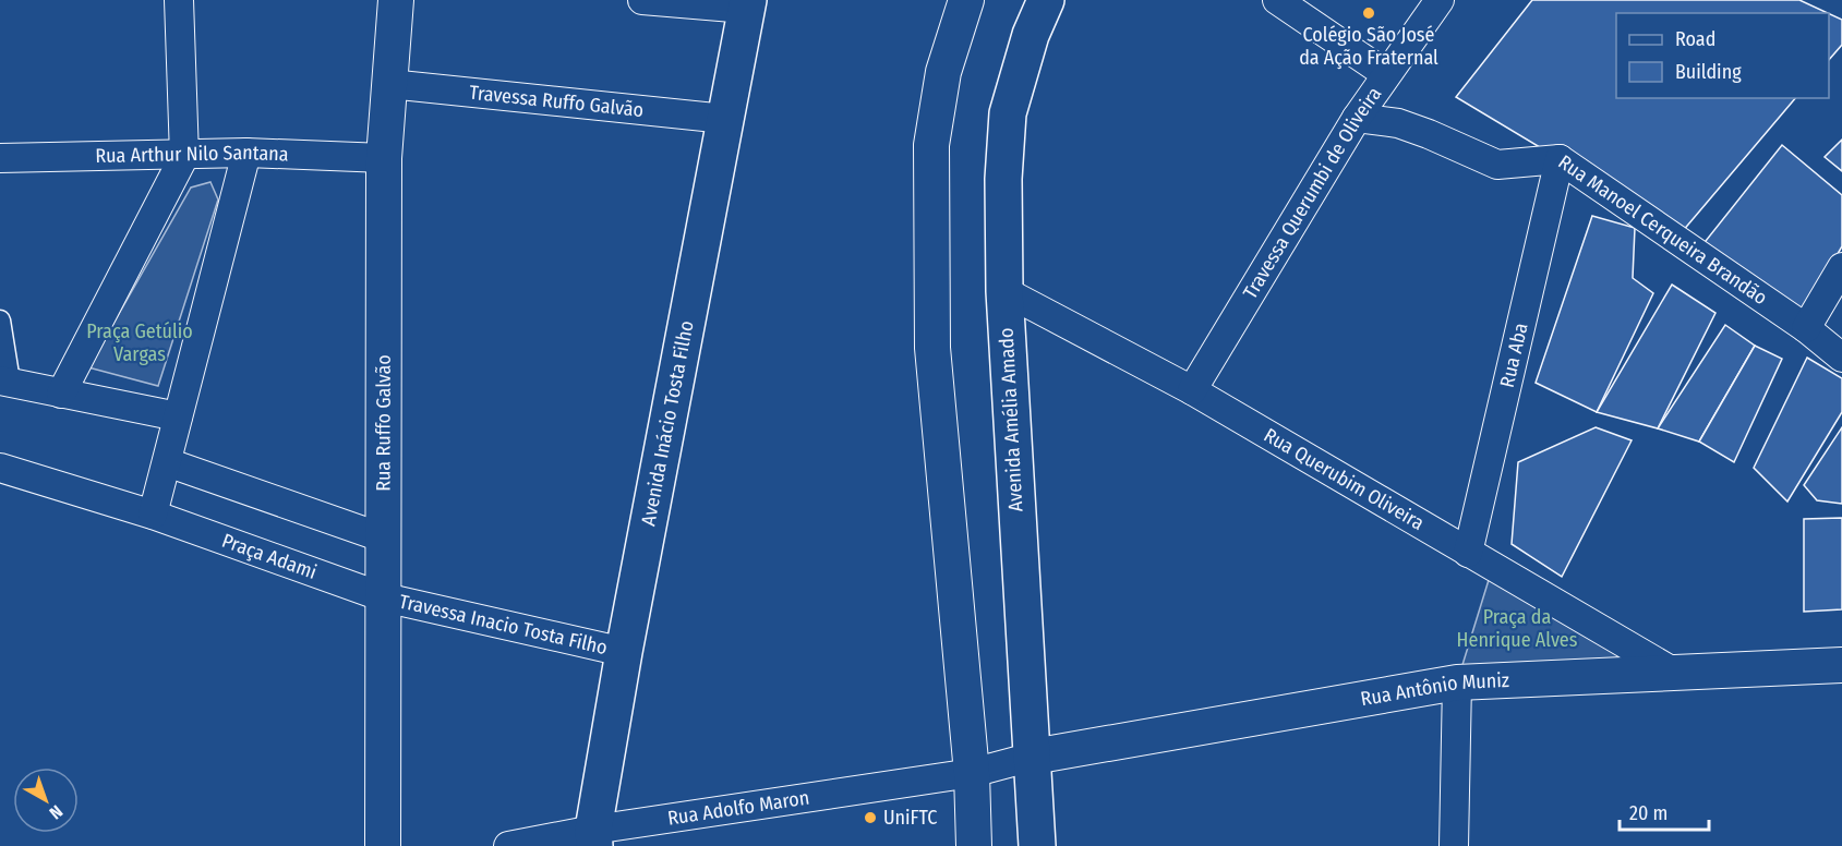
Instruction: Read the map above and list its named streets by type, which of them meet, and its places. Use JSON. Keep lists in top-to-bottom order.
{
  "streets": {
    "main road": ["Avenida Amélia Amado", "Avenida Inácio Tosta Filho"],
    "street": [
      "Travessa Ruffo Galvão",
      "Rua Arthur Nilo Santana",
      "Travessa Querumbi de Oliveira",
      "Rua Manoel Cerqueira Brandão",
      "Rua Aba",
      "Rua Ruffo Galvão",
      "Rua Querubim Oliveira",
      "Praça Adami",
      "Travessa Inacio Tosta Filho",
      "Rua Antônio Muniz",
      "Rua Adolfo Maron"
    ]
  },
  "crossings": [
    ["Travessa Ruffo Galvão", "Rua Ruffo Galvão"],
    ["Travessa Ruffo Galvão", "Avenida Inácio Tosta Filho"],
    ["Rua Arthur Nilo Santana", "Rua Ruffo Galvão"],
    ["Travessa Querumbi de Oliveira", "Rua Manoel Cerqueira Brandão"],
    ["Travessa Querumbi de Oliveira", "Rua Querubim Oliveira"],
    ["Rua Manoel Cerqueira Brandão", "Rua Aba"],
    ["Rua Aba", "Rua Querubim Oliveira"],
    ["Avenida Amélia Amado", "Rua Querubim Oliveira"],
    ["Avenida Amélia Amado", "Rua Antônio Muniz"],
    ["Avenida Amélia Amado", "Rua Adolfo Maron"],
    ["Rua Ruffo Galvão", "Praça Adami"],
    ["Rua Ruffo Galvão", "Travessa Inacio Tosta Filho"],
    ["Avenida Inácio Tosta Filho", "Travessa Inacio Tosta Filho"],
    ["Avenida Inácio Tosta Filho", "Rua Adolfo Maron"],
    ["Rua Querubim Oliveira", "Rua Antônio Muniz"],
    ["Praça Adami", "Travessa Inacio Tosta Filho"],
    ["Rua Antônio Muniz", "Rua Adolfo Maron"]
  ],
  "parks": ["Praça Getúlio Vargas", "Praça da Henrique Alves"],
  "places": ["Colégio São José da Ação Fraternal", "UniFTC"],
  "legend": ["Road", "Building"],
  "scale_bar": "20 m",
  "north": "bottom right"
}
